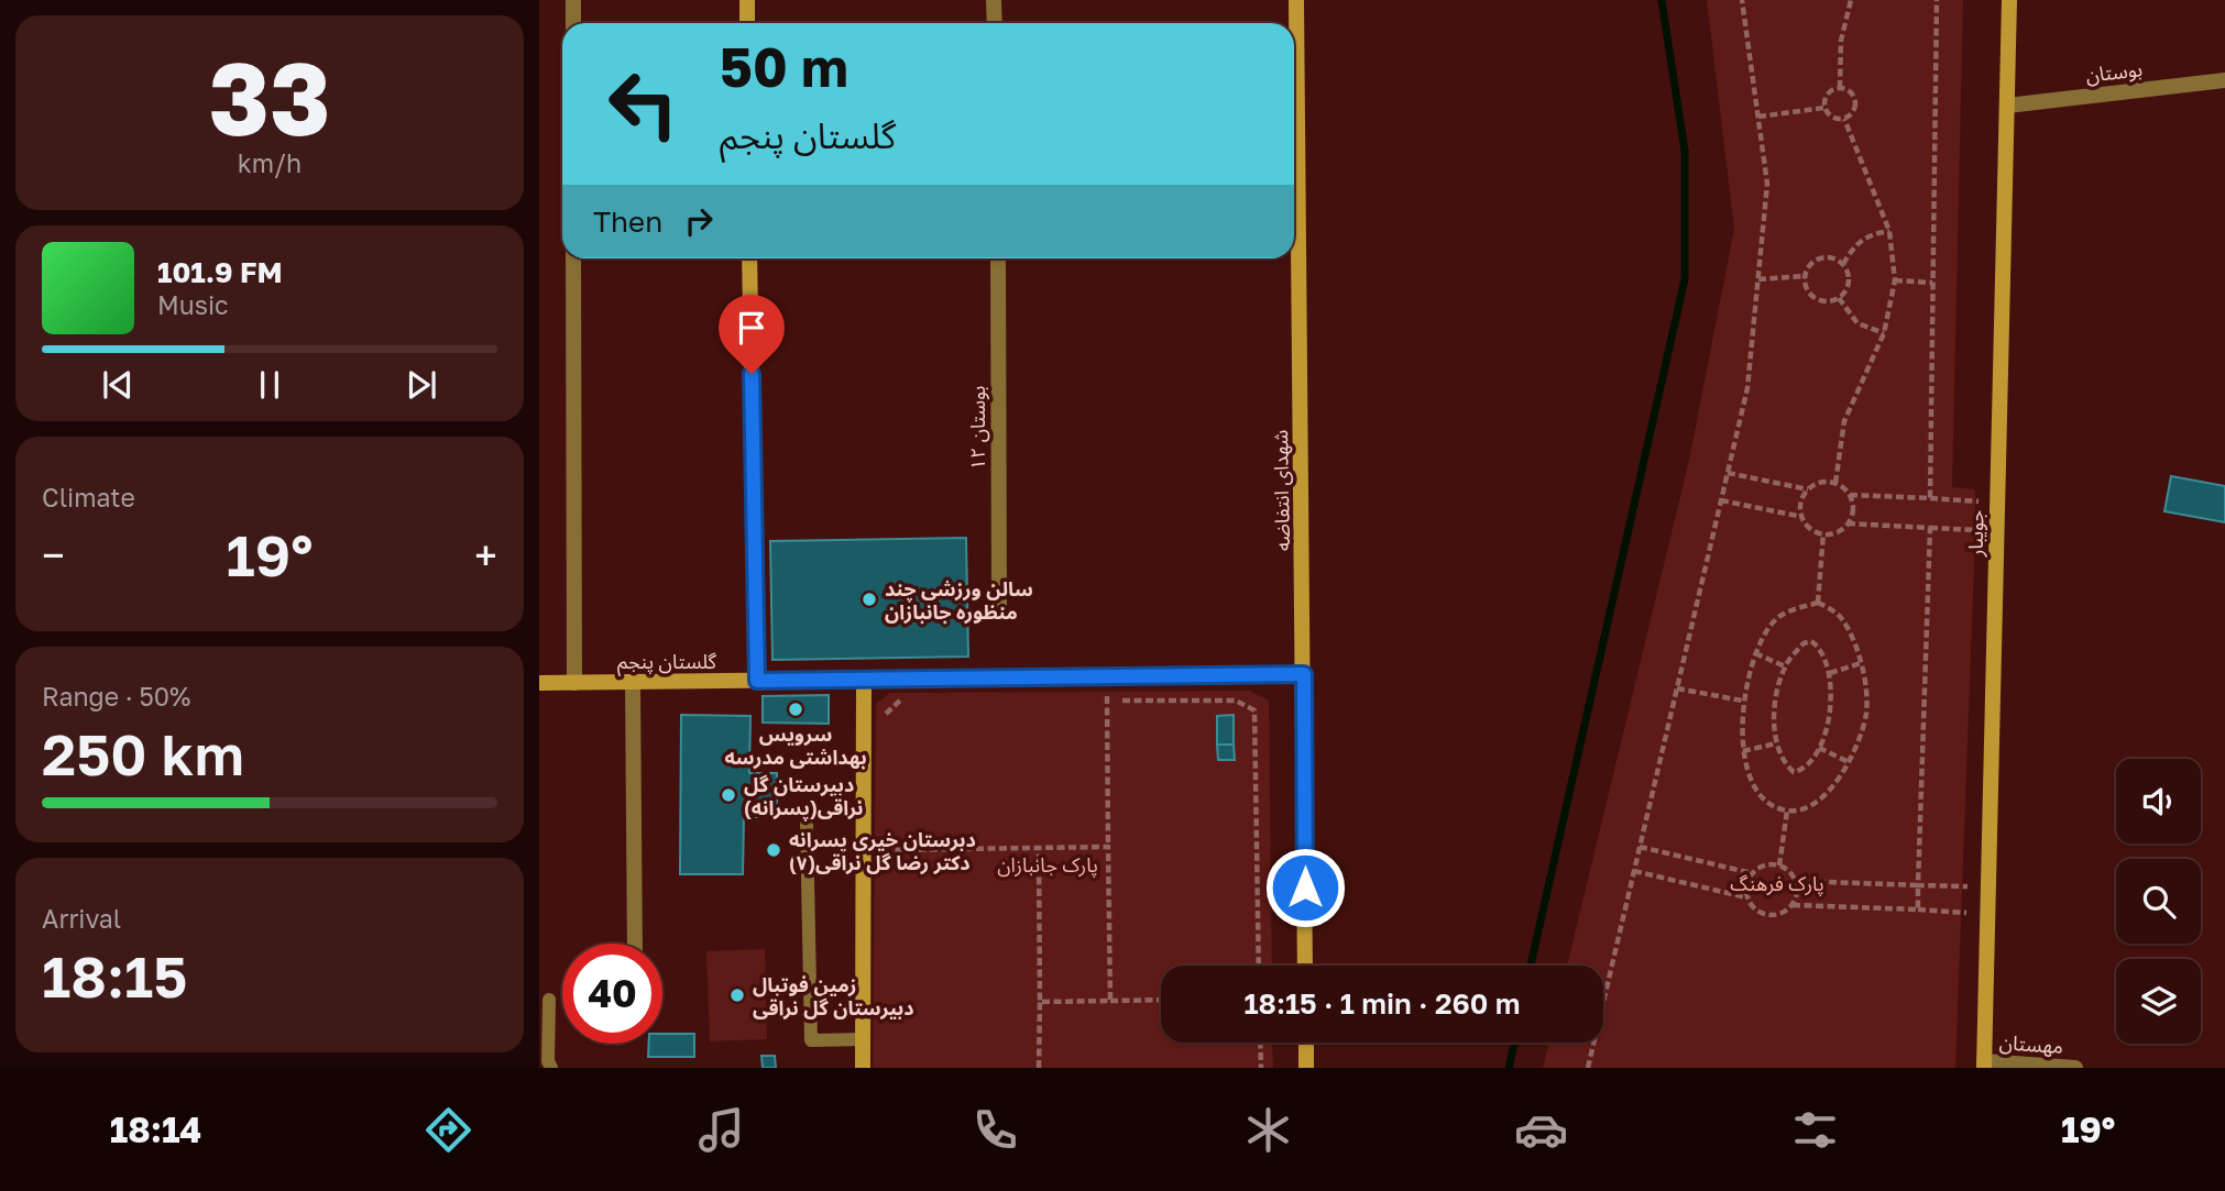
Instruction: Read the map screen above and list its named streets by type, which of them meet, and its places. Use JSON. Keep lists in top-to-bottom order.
{
  "streets": {
    "street": [
      "بوستان",
      "بوستان ۱۲",
      "شهدای انتفاضه",
      "جویبار",
      "گلستان پنجم",
      "مهستان"
    ]
  },
  "crossings": [
    ["بوستان", "جویبار"],
    ["شهدای انتفاضه", "گلستان پنجم"],
    ["جویبار", "مهستان"]
  ],
  "parks": ["پارک جانبازان", "پارک فرهنگ"],
  "places": [
    "سالن ورزشی چند منظوره جانبازان",
    "سرویس بهداشتی مدرسه",
    "دبیرستان گل نراقی(پسرانه)",
    "دبرستان خیری پسرانه دکتر رضا گل نراقی(۷)",
    "زمین فوتبال دبیرستان گل نراقی"
  ],
  "page": {
    "tile": [
      ["33", "km/h"],
      "Climate",
      ["Range · 50%", "250 km"],
      ["Arrival", "18:15"]
    ],
    "turn": ["50 m", "گلستان پنجم"],
    "then": "Then",
    "song": ["101.9 FM", "Music"],
    "heat": ["−", "19°", "+"],
    "limit": "40",
    "trip": "18:15 · 1 min · 260 m",
    "tabs": ["18:14", "19°"]
  }
}
